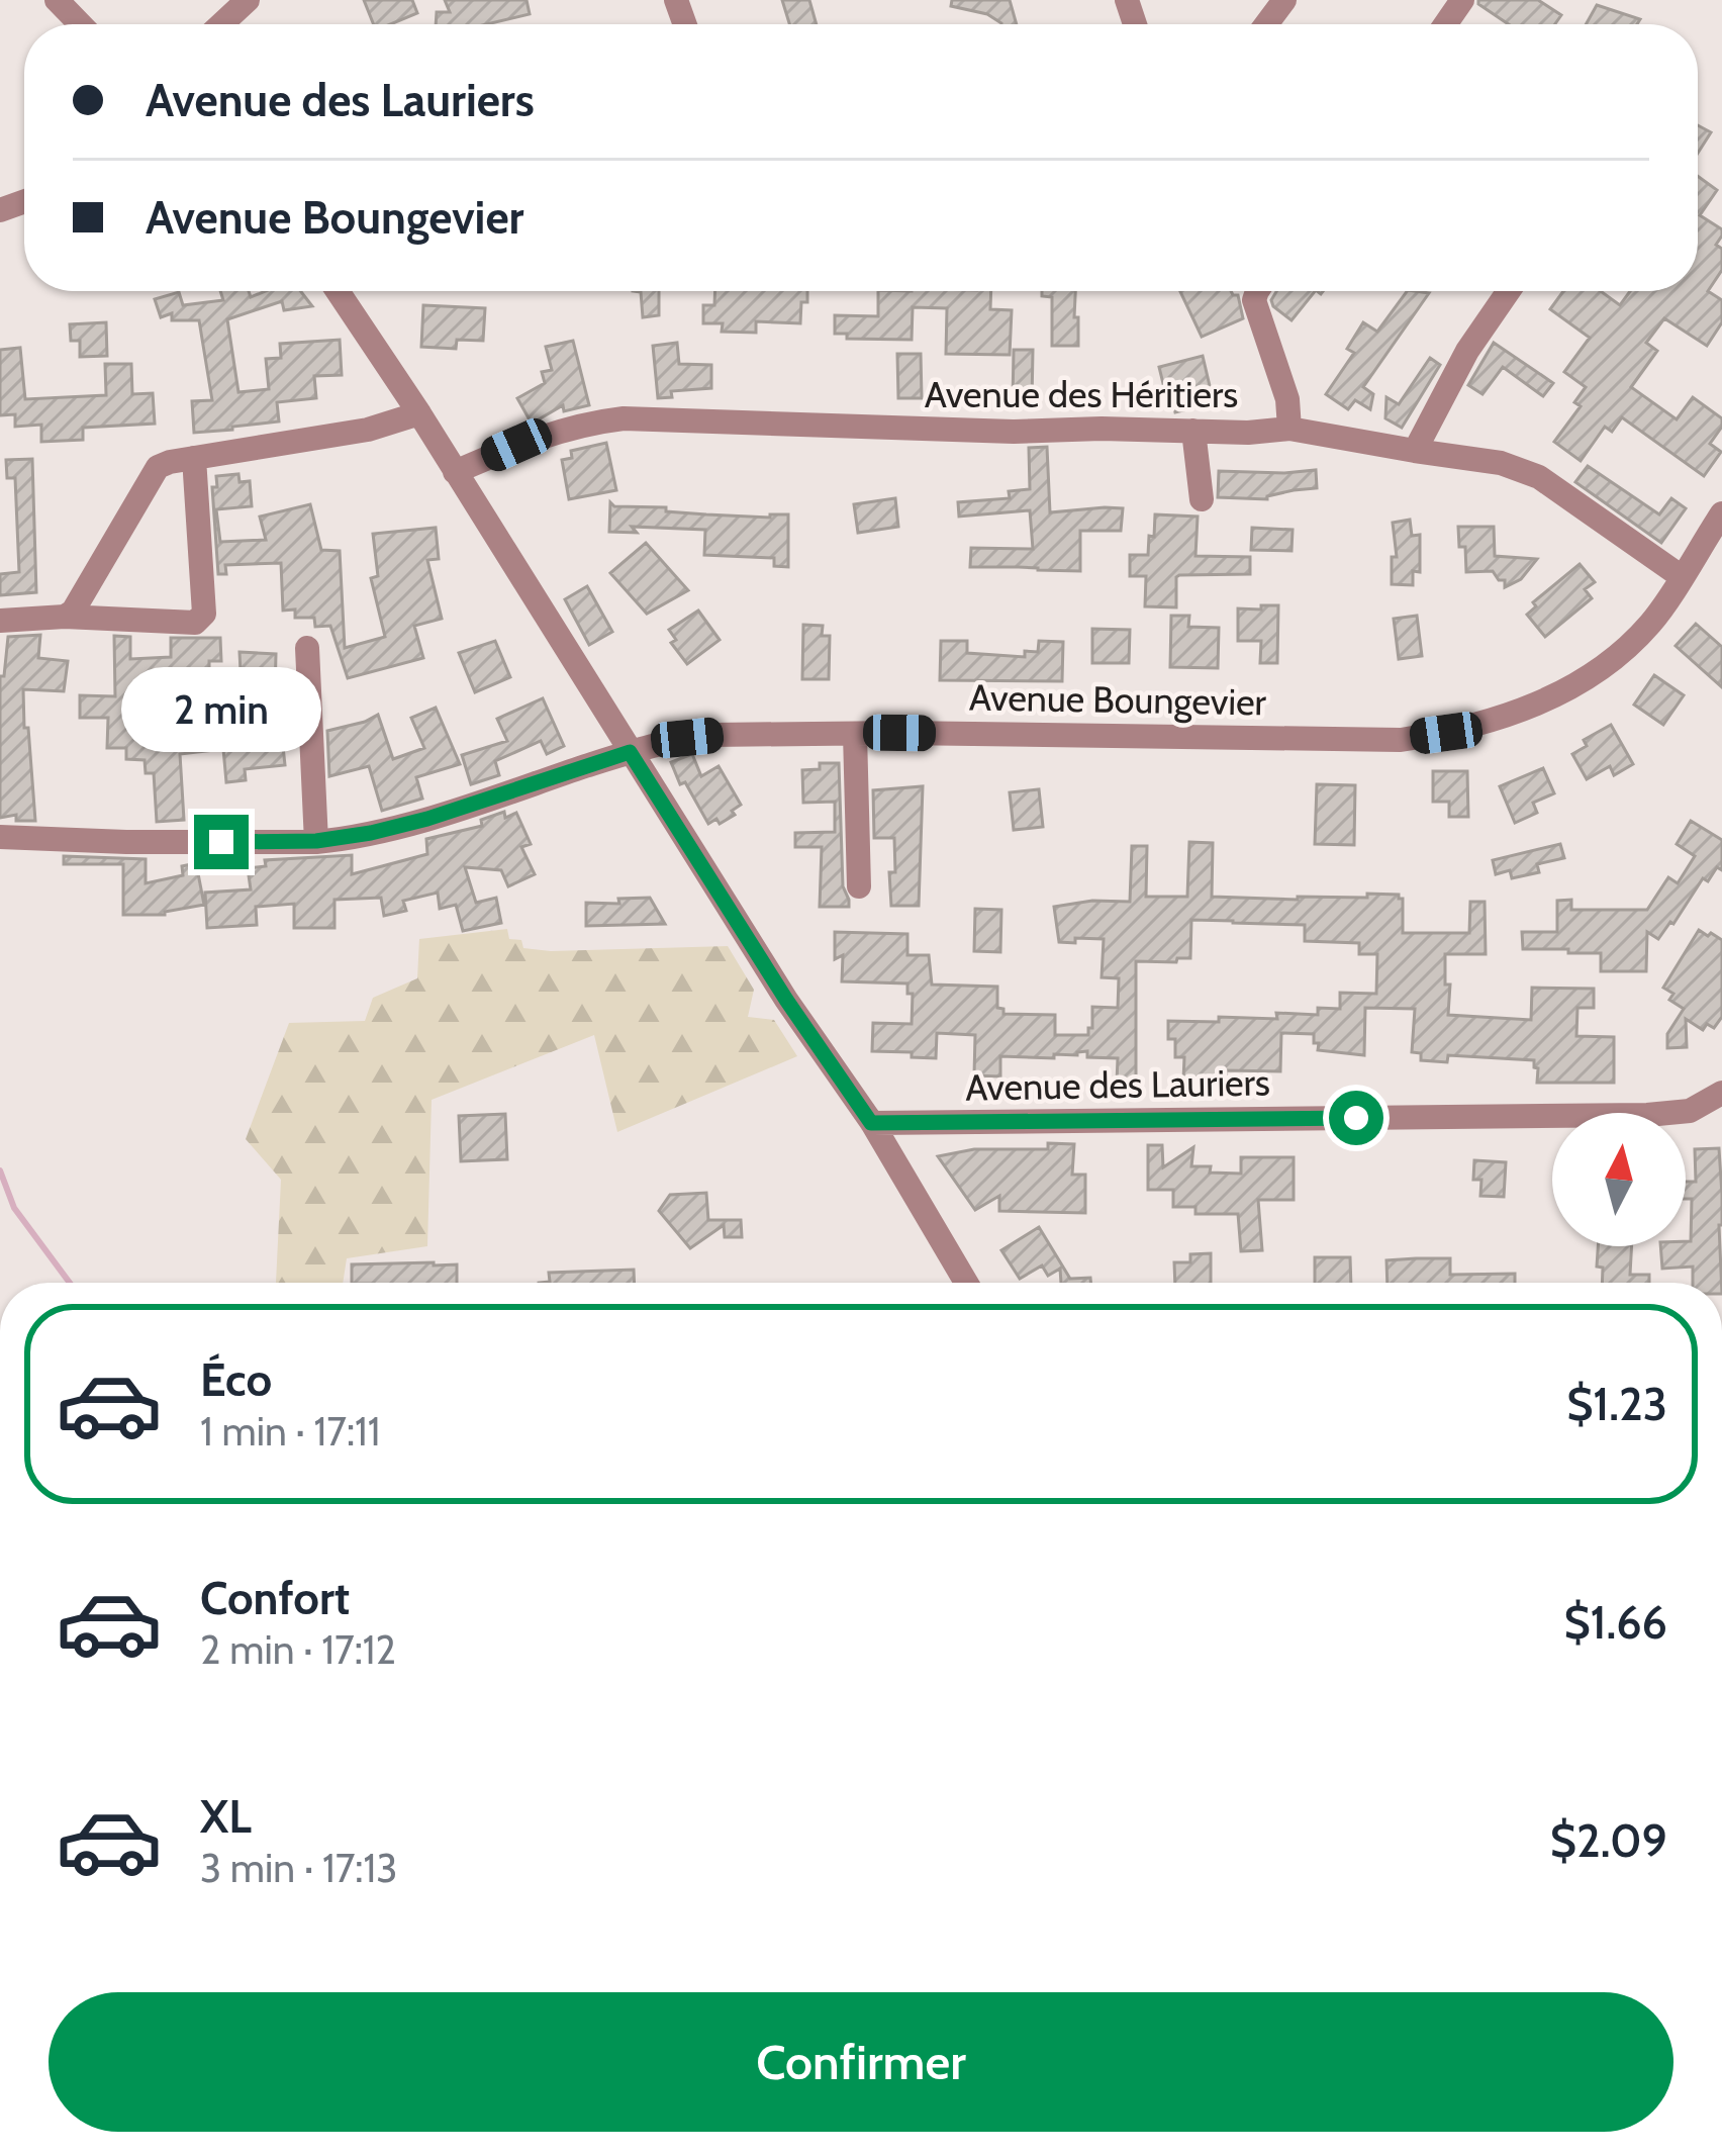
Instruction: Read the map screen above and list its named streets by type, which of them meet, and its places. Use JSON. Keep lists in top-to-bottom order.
{
  "streets": {
    "street": ["Avenue des Héritiers", "Avenue Boungevier", "Avenue des Lauriers"]
  },
  "crossings": [
    ["Avenue des Héritiers", "Avenue Boungevier"]
  ],
  "north": "top",
  "page": {
    "banner": ["Avenue des Lauriers", "Avenue Boungevier"],
    "bubble": "2 min",
    "list": [
      {
        "name": "Éco",
        "note": "1 min · 17:11",
        "value": "$1.23"
      },
      {
        "name": "Confort",
        "note": "2 min · 17:12",
        "value": "$1.66"
      },
      {
        "name": "XL",
        "note": "3 min · 17:13",
        "value": "$2.09"
      }
    ],
    "buttons": "Confirmer"
  }
}
